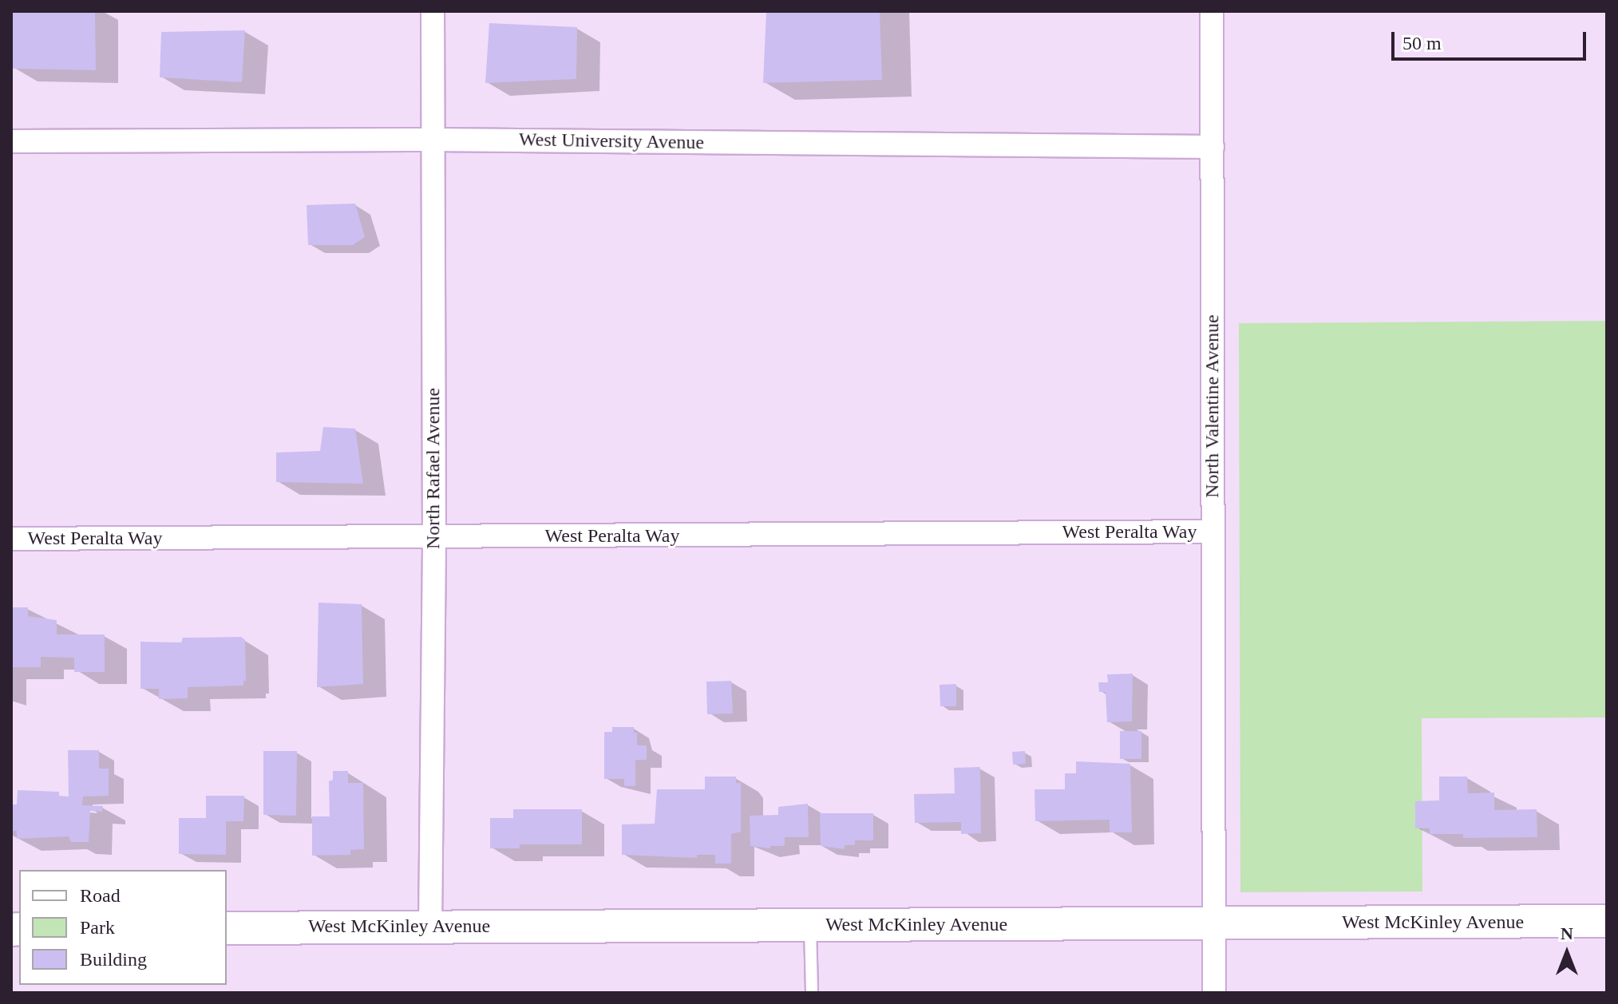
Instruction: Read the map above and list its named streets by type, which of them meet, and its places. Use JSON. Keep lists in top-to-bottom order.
{
  "streets": {
    "main road": ["West McKinley Avenue"],
    "street": [
      "West University Avenue",
      "North Valentine Avenue",
      "North Rafael Avenue",
      "West Peralta Way"
    ]
  },
  "crossings": [
    ["West University Avenue", "North Valentine Avenue"],
    ["West University Avenue", "North Rafael Avenue"],
    ["North Valentine Avenue", "West Peralta Way"],
    ["North Valentine Avenue", "West McKinley Avenue"],
    ["North Rafael Avenue", "West Peralta Way"],
    ["North Rafael Avenue", "West McKinley Avenue"]
  ],
  "legend": ["Road", "Park", "Building"],
  "scale_bar": "50 m",
  "north": "top"
}
